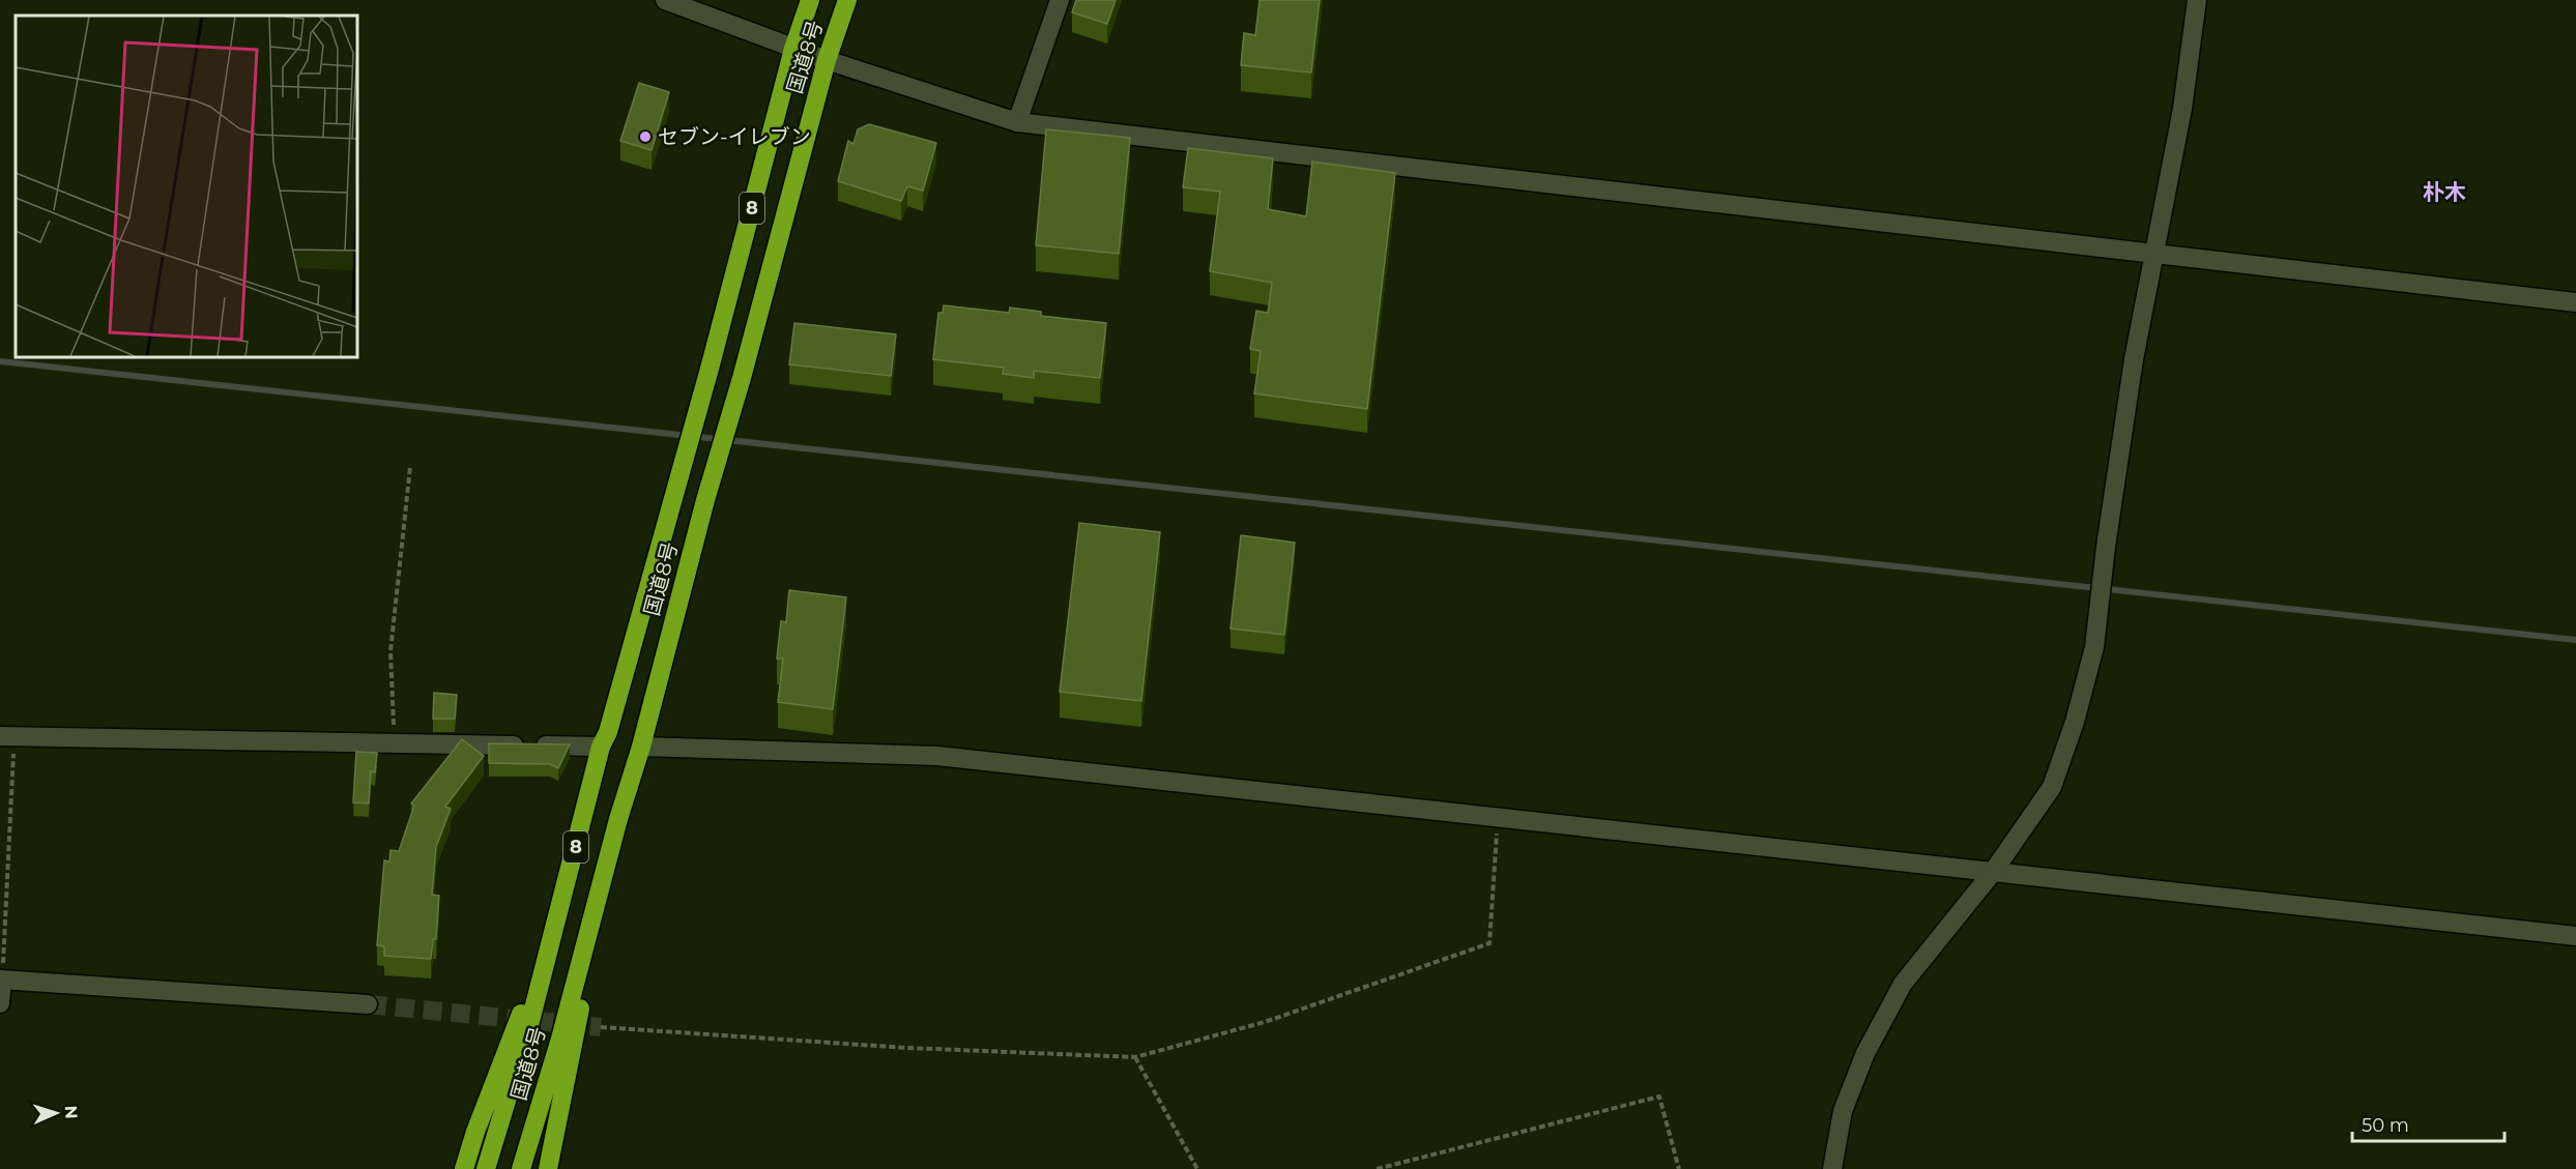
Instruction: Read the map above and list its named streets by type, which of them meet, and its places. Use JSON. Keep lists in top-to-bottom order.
{
  "streets": {
    "highway": ["国道8号", "8"]
  },
  "crossings": [
    ["国道8号", "8"]
  ],
  "districts": ["朴木"],
  "places": ["セブン-イレブン"],
  "scale_bar": "50 m",
  "north": "right"
}
